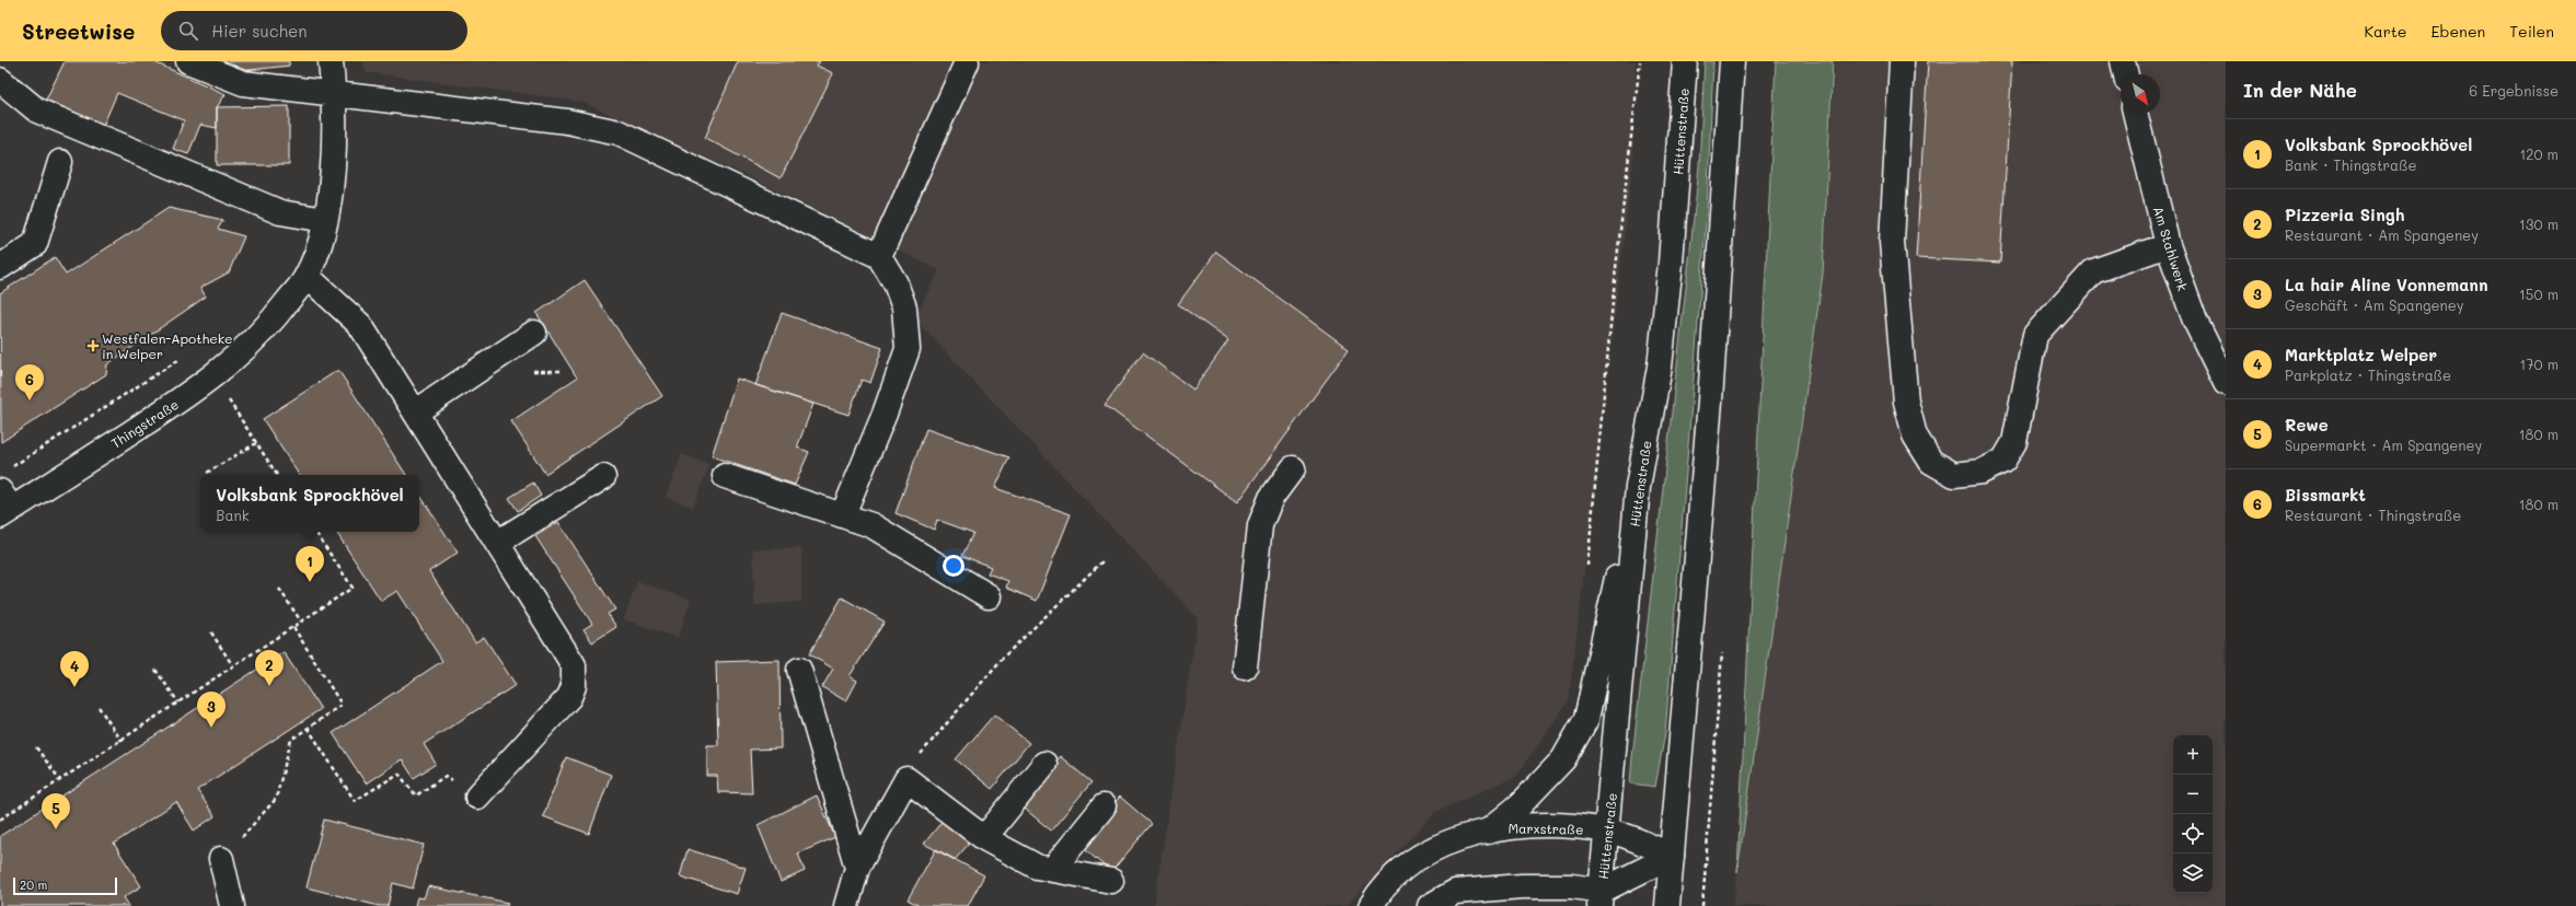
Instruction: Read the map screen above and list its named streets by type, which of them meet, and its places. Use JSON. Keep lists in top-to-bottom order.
{
  "streets": {
    "main road": [
      "Hüttenstraße",
      "Am Stahlwerk",
      "Thingstraße",
      "Marxstraße"
    ]
  },
  "crossings": [
    ["Hüttenstraße", "Marxstraße"]
  ],
  "places": {
    "health": ["Westfalen-Apotheke in Welper"]
  },
  "scale_bar": "20 m",
  "north": "bottom right",
  "page": {
    "header": "Streetwise",
    "search": "Hier suchen",
    "nav": ["Karte", "Ebenen", "Teilen"],
    "heading": ["In der Nähe", "6 Ergebnisse"],
    "list": [
      {
        "mark": "1",
        "name": "Volksbank Sprockhövel",
        "note": "Bank · Thingstraße",
        "value": "120 m"
      },
      {
        "mark": "2",
        "name": "Pizzeria Singh",
        "note": "Restaurant · Am Spangeney",
        "value": "130 m"
      },
      {
        "mark": "3",
        "name": "La hair Aline Vonnemann",
        "note": "Geschäft · Am Spangeney",
        "value": "150 m"
      },
      {
        "mark": "4",
        "name": "Marktplatz Welper",
        "note": "Parkplatz · Thingstraße",
        "value": "170 m"
      },
      {
        "mark": "5",
        "name": "Rewe",
        "note": "Supermarkt · Am Spangeney",
        "value": "180 m"
      },
      {
        "mark": "6",
        "name": "Bissmarkt",
        "note": "Restaurant · Thingstraße",
        "value": "180 m"
      }
    ],
    "pins": [
      "6",
      "1",
      "2",
      "4",
      "3",
      "5"
    ],
    "popup": ["Volksbank Sprockhövel", "Bank"],
    "map_buttons": ["+", "−"],
    "scale": "20 m"
  }
}
